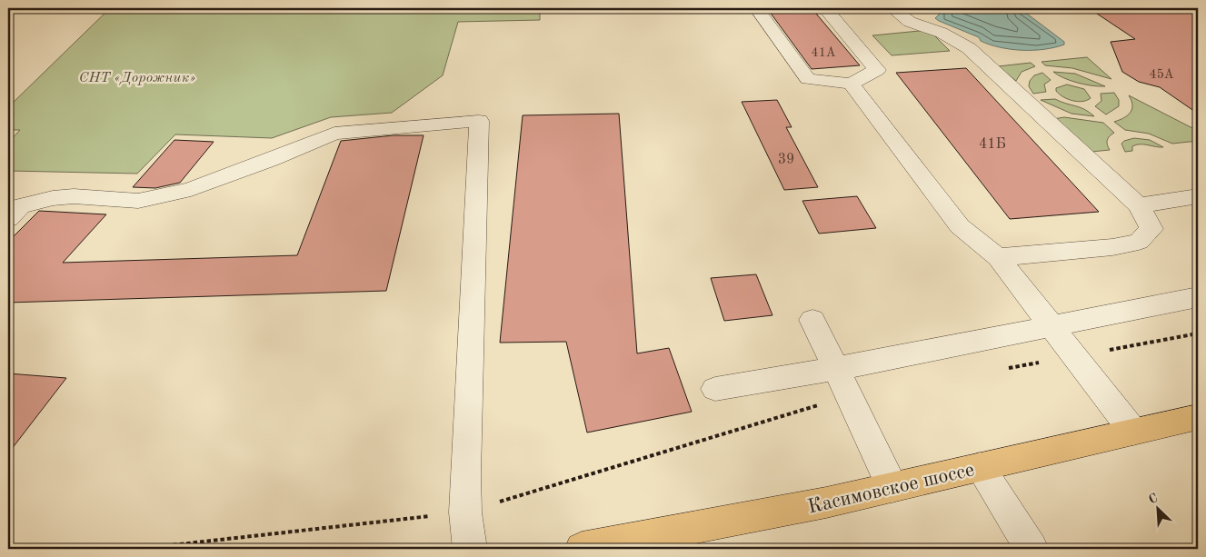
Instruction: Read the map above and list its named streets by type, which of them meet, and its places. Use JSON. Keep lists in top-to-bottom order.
{
  "streets": {
    "main road": ["Касимовское шоссе"]
  },
  "parks": ["СНТ «Дорожник»"],
  "house_numbers": [
    "41А",
    "45А",
    "41Б",
    "39"
  ],
  "north": "top left"
}
